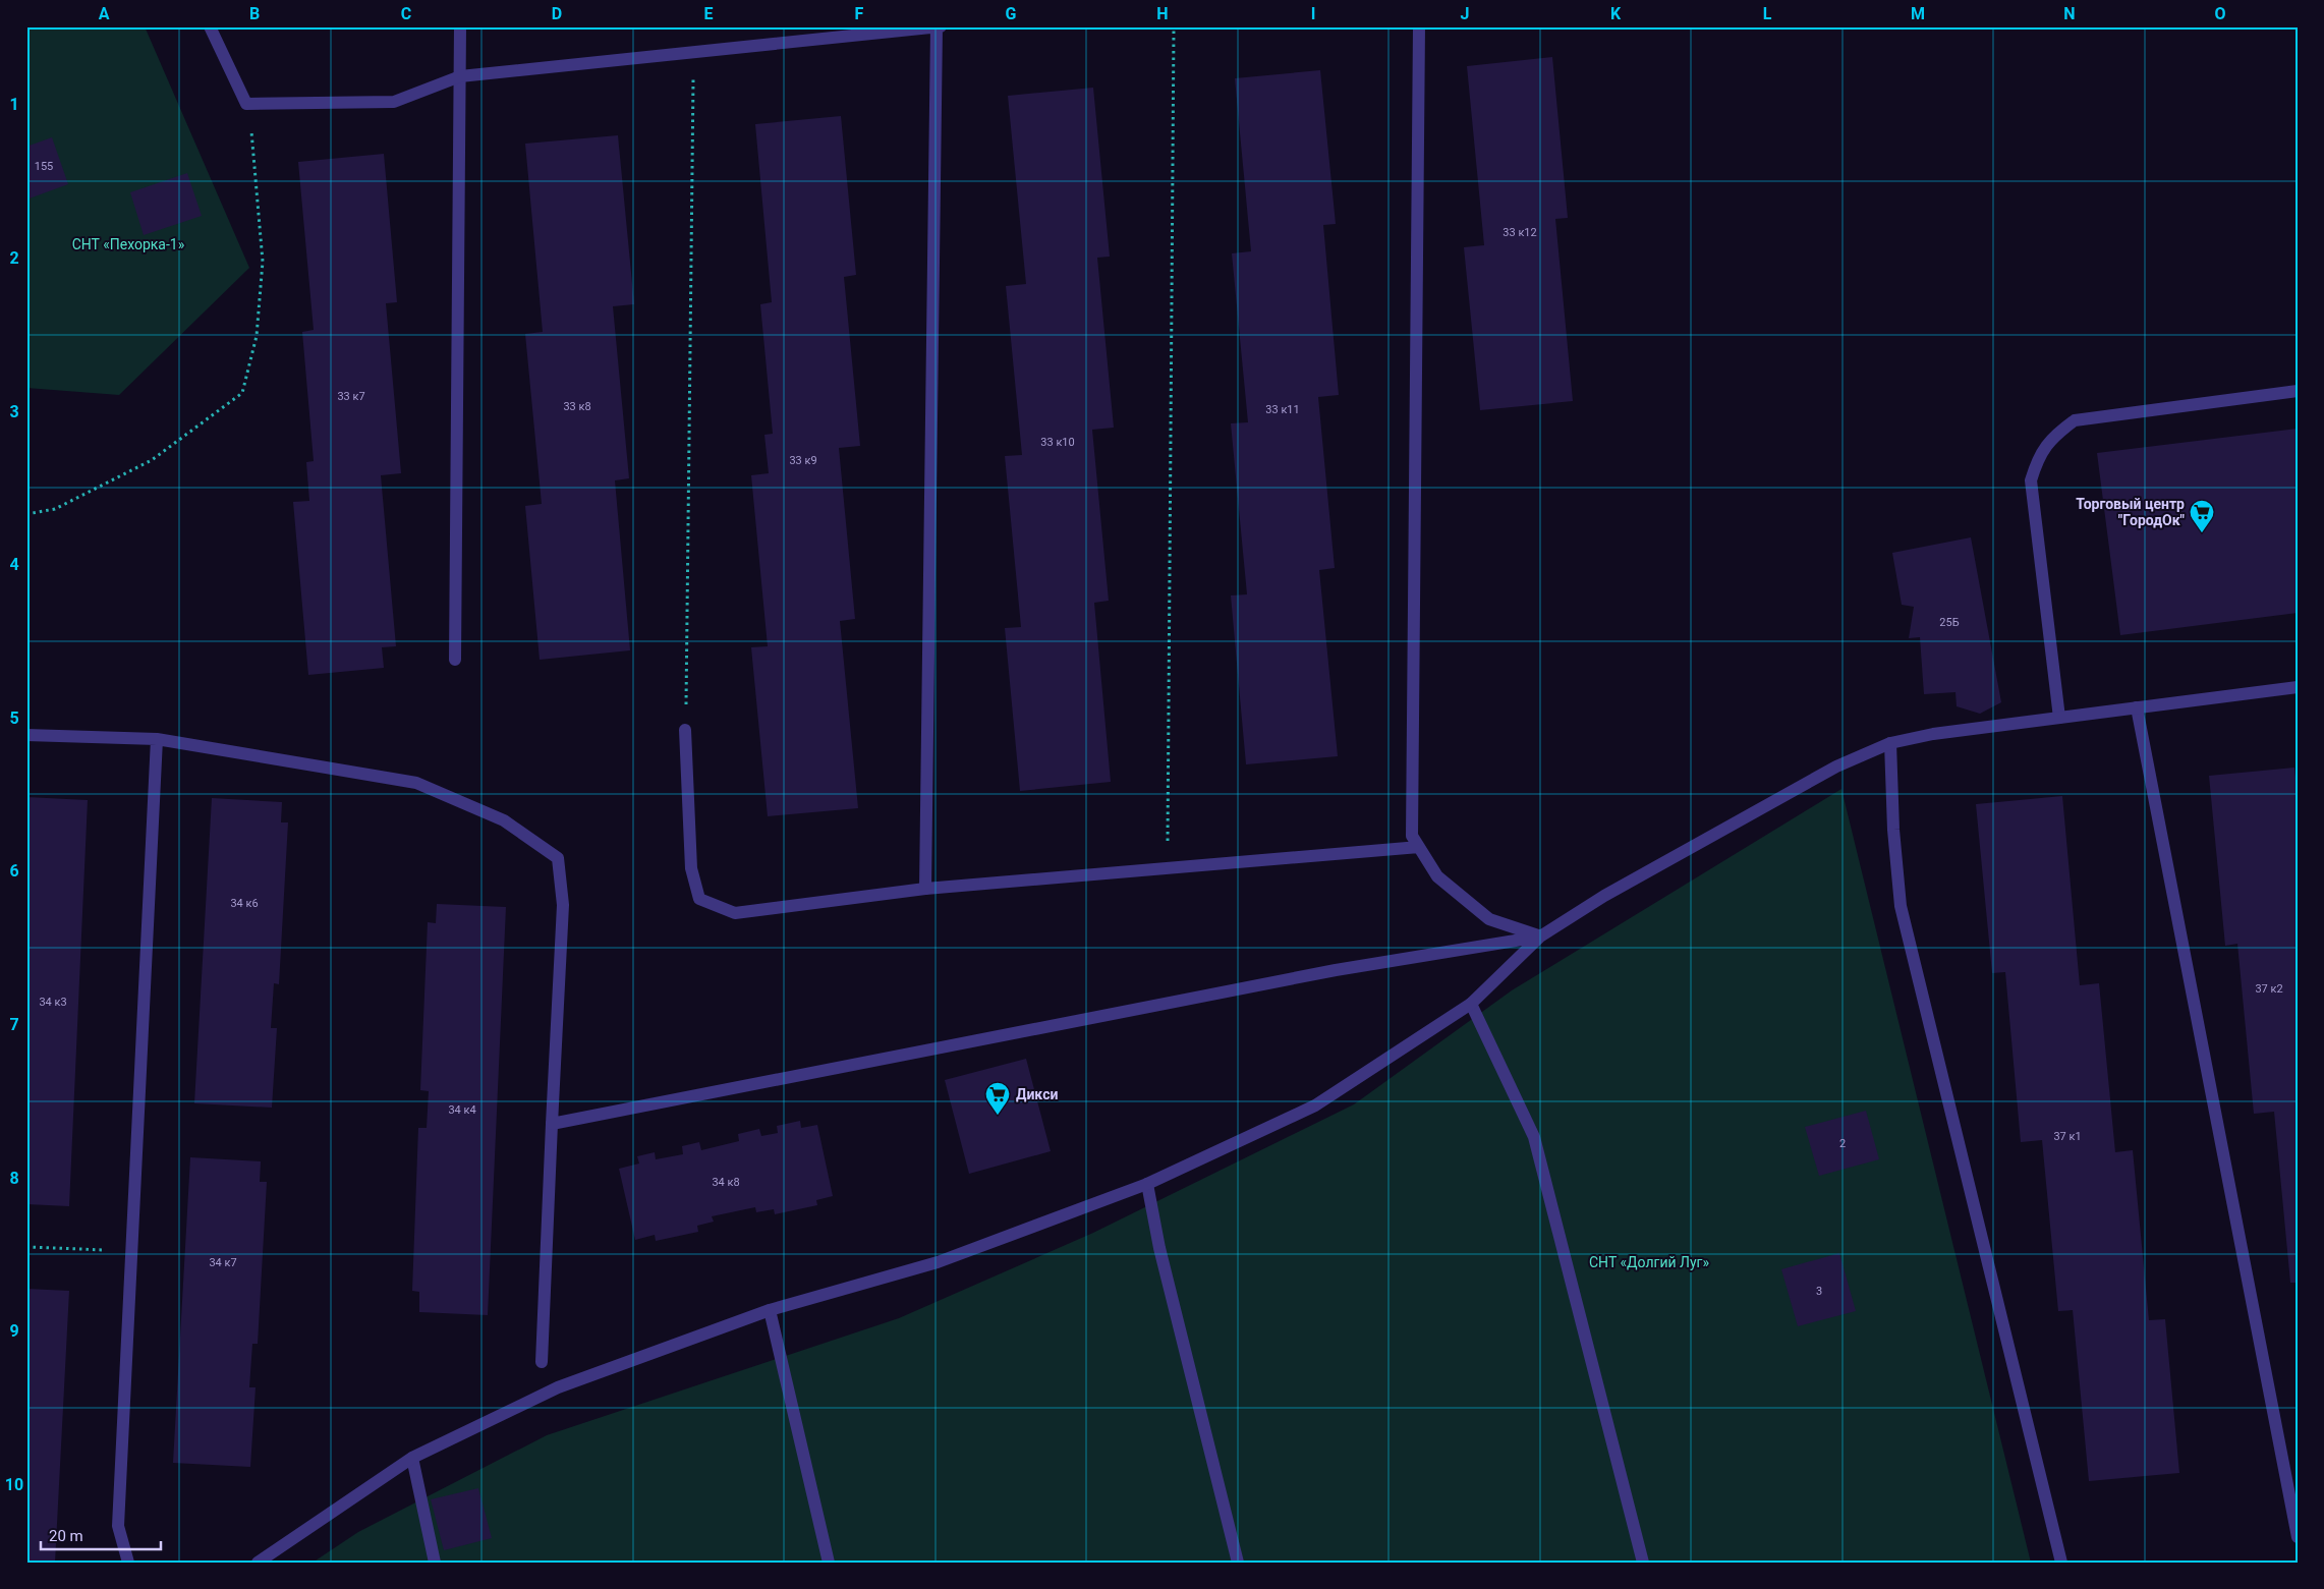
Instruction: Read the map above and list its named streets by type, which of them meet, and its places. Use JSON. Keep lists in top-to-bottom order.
{
  "parks": ["СНТ «Пехорка-1»", "СНТ «Долгий Луг»"],
  "places": {
    "supermarket": ["Торговый центр \"ГородОк\"", "Дикси"]
  },
  "house_numbers": [
    "155",
    "33 к12",
    "33 к7",
    "33 к8",
    "33 к11",
    "33 к10",
    "33 к9",
    "25Б",
    "34 к6",
    "37 к2",
    "34 к3",
    "34 к4",
    "37 к1",
    "2",
    "34 к8",
    "34 к7",
    "3"
  ],
  "scale_bar": "20 m",
  "grid": {
    "columns": [
      "A",
      "B",
      "C",
      "D",
      "E",
      "F",
      "G",
      "H",
      "I",
      "J",
      "K",
      "L",
      "M",
      "N",
      "O"
    ],
    "rows": [
      "1",
      "2",
      "3",
      "4",
      "5",
      "6",
      "7",
      "8",
      "9",
      "10"
    ]
  }
}
